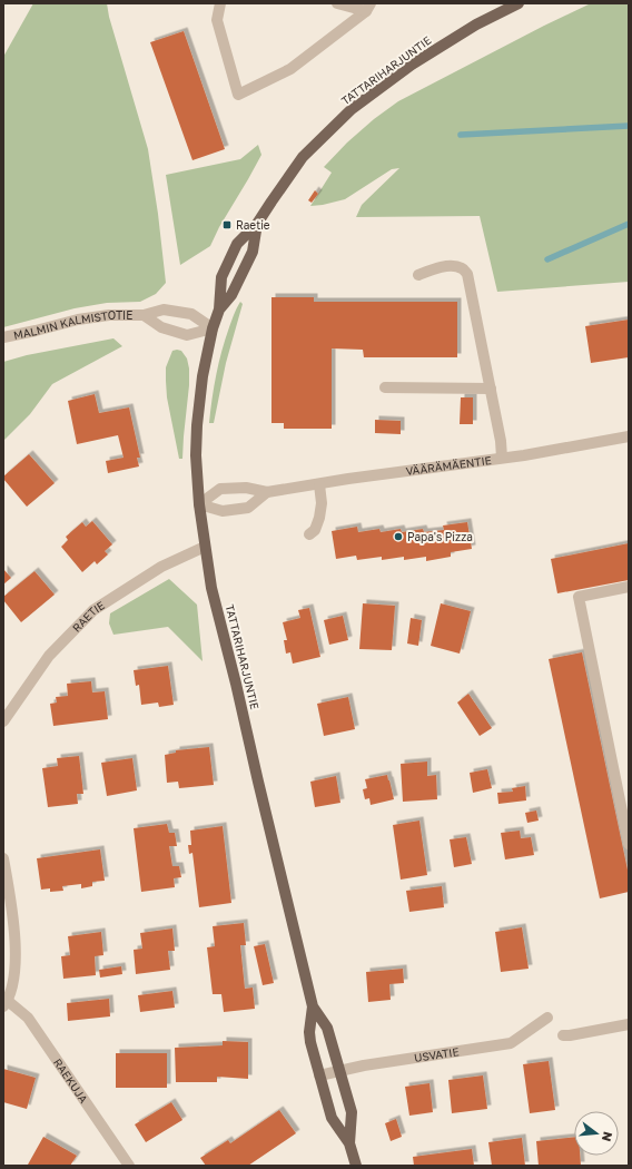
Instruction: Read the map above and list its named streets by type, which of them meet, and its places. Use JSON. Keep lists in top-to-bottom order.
{
  "streets": {
    "main road": ["TATTARIHARJUNTIE"],
    "street": [
      "MALMIN KALMISTOTIE",
      "VÄÄRÄMÄENTIE",
      "RAETIE",
      "USVATIE",
      "RAEKUJA"
    ]
  },
  "crossings": [
    ["TATTARIHARJUNTIE", "MALMIN KALMISTOTIE"],
    ["TATTARIHARJUNTIE", "VÄÄRÄMÄENTIE"],
    ["TATTARIHARJUNTIE", "RAETIE"],
    ["TATTARIHARJUNTIE", "USVATIE"]
  ],
  "places": {
    "transit": ["Raetie"],
    "other": ["Papa's Pizza"]
  },
  "north": "right"
}
